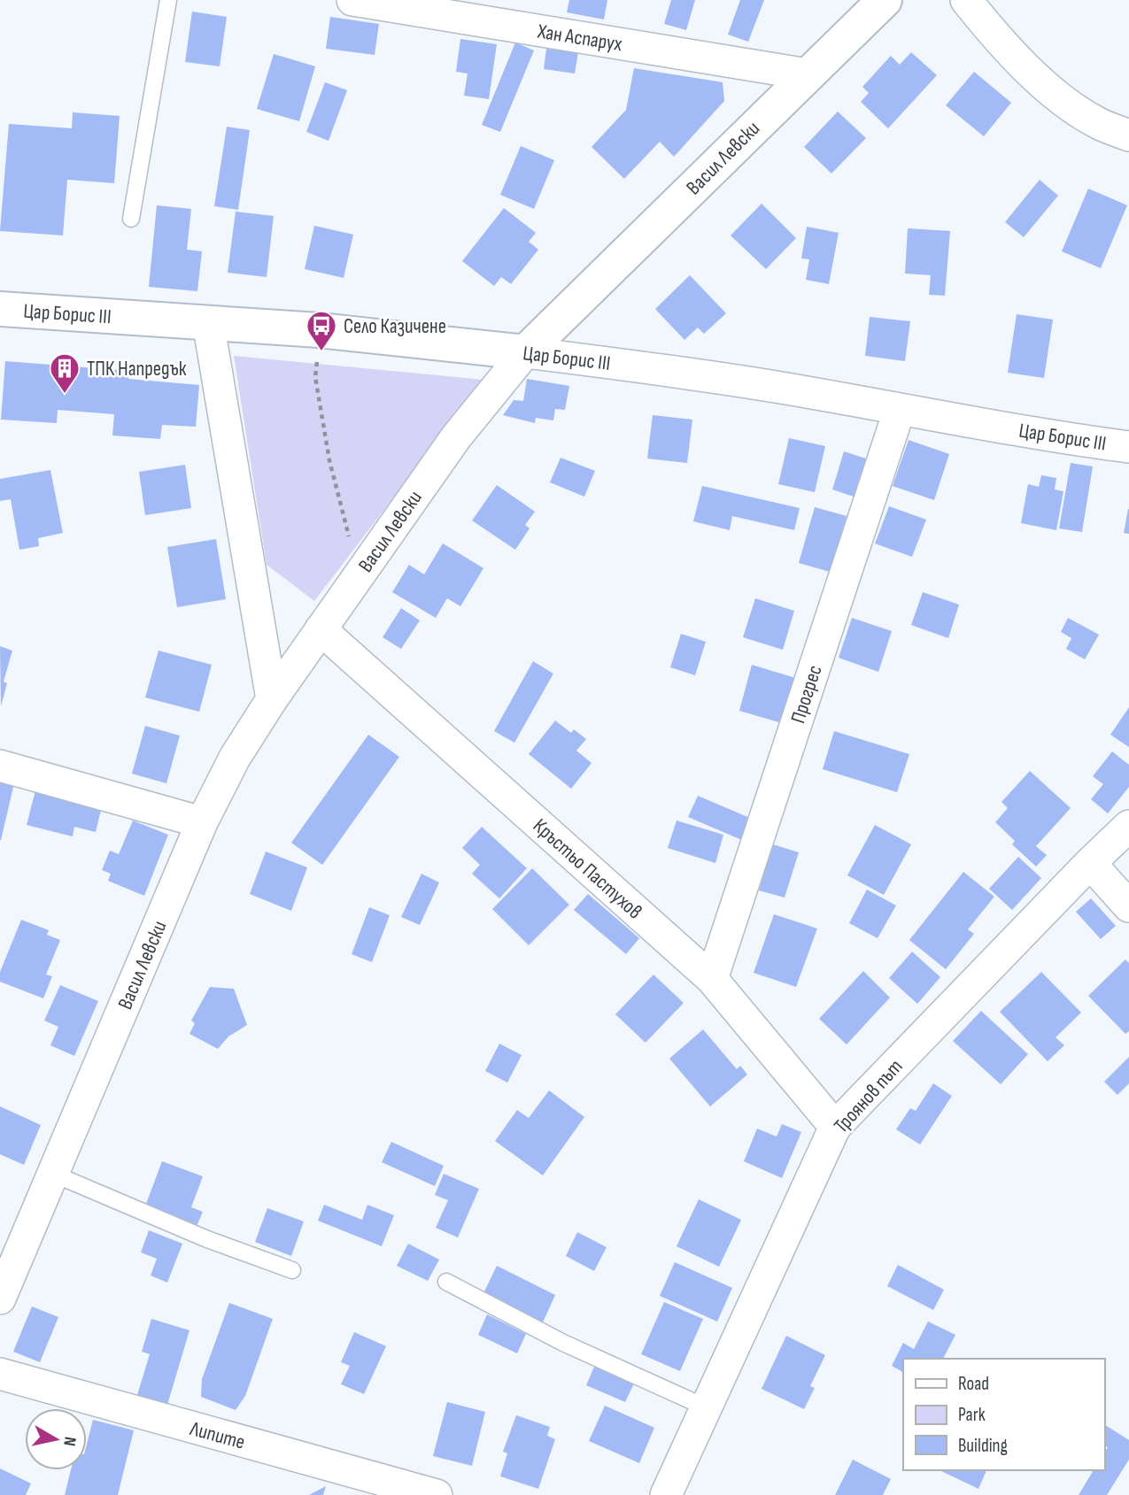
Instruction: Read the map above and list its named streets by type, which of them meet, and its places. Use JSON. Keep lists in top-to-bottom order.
{
  "streets": {
    "street": [
      "Хан Аспарух",
      "Васил Левски",
      "Цар Борис III",
      "Прогрес",
      "Кръстьо Пастухов",
      "Троянов път",
      "Липите"
    ]
  },
  "crossings": [
    ["Хан Аспарух", "Васил Левски"],
    ["Васил Левски", "Цар Борис III"],
    ["Васил Левски", "Кръстьо Пастухов"],
    ["Цар Борис III", "Прогрес"],
    ["Прогрес", "Кръстьо Пастухов"],
    ["Кръстьо Пастухов", "Троянов път"]
  ],
  "places": {
    "bus stop": ["Село Казичене"],
    "building": ["ТПК Напредък"]
  },
  "legend": ["Road", "Park", "Building"],
  "north": "right"
}
